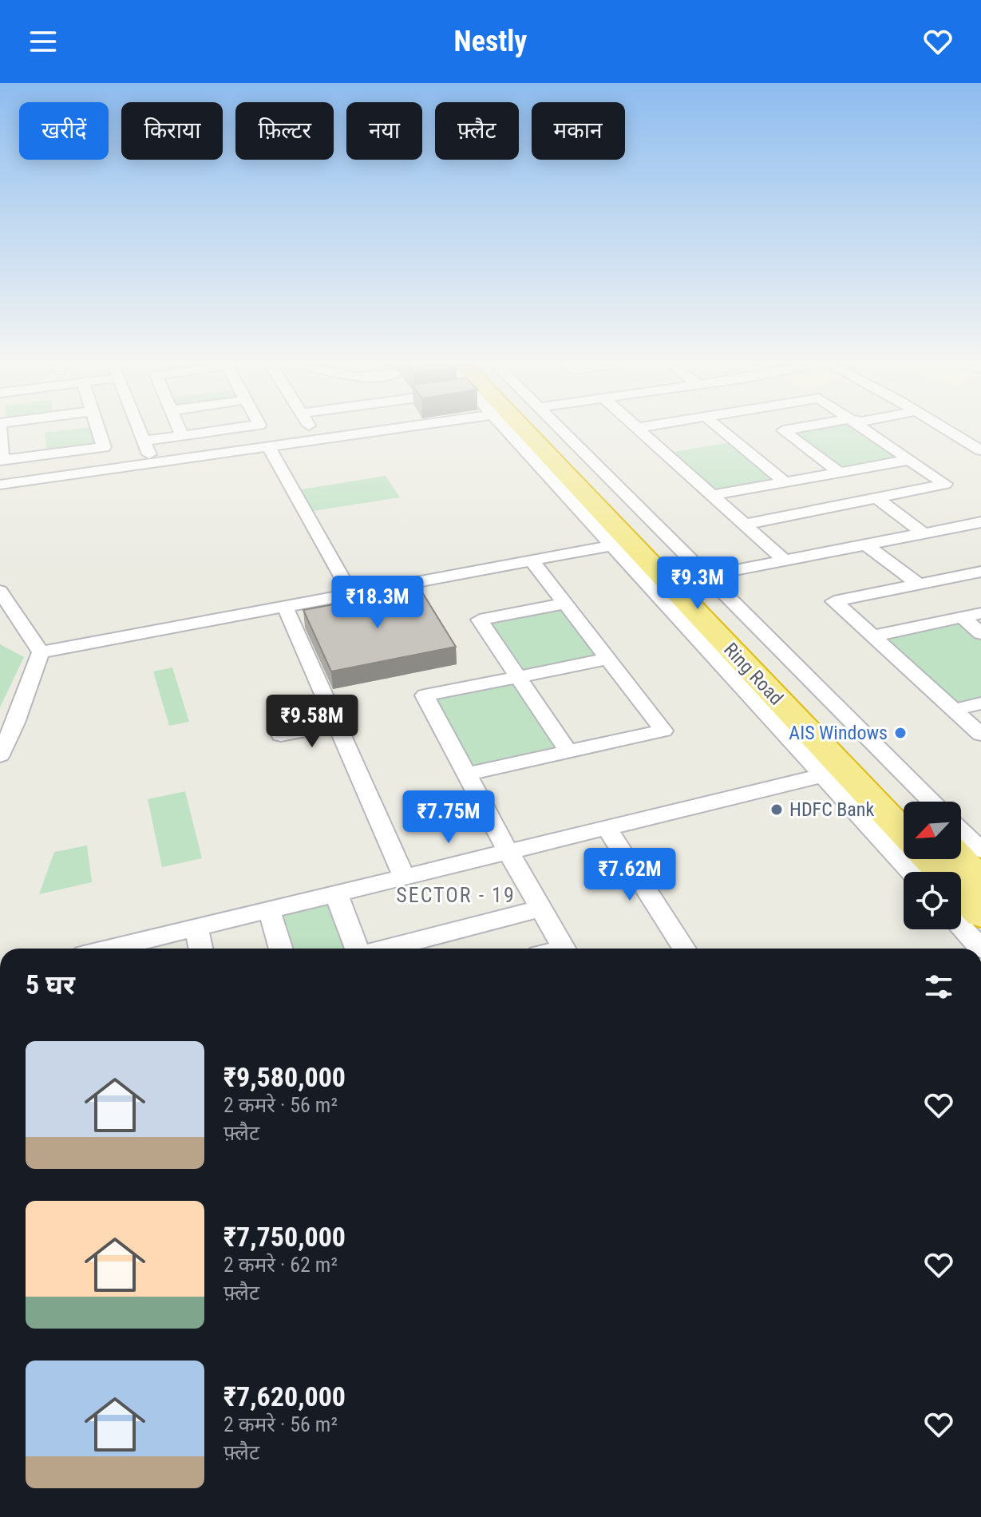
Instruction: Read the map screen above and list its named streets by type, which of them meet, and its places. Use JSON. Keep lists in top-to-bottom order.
{
  "streets": {
    "highway": ["Ring Road"]
  },
  "districts": ["SECTOR - 19"],
  "places": ["AIS Windows", "HDFC Bank"],
  "north": "bottom left",
  "page": {
    "header": "Nestly",
    "chip": [
      "खरीदें",
      "किराया",
      "फ़िल्टर",
      "नया",
      "फ़्लैट",
      "मकान"
    ],
    "price": [
      "₹9.3M",
      "₹18.3M",
      "₹9.58M",
      "₹7.75M",
      "₹7.62M"
    ],
    "heading": "5 घर",
    "list": [
      {
        "name": "₹9,580,000",
        "note": "2 कमरे · 56 m² · फ़्लैट"
      },
      {
        "name": "₹7,750,000",
        "note": "2 कमरे · 62 m² · फ़्लैट"
      },
      {
        "name": "₹7,620,000",
        "note": "2 कमरे · 56 m² · फ़्लैट"
      }
    ]
  }
}
